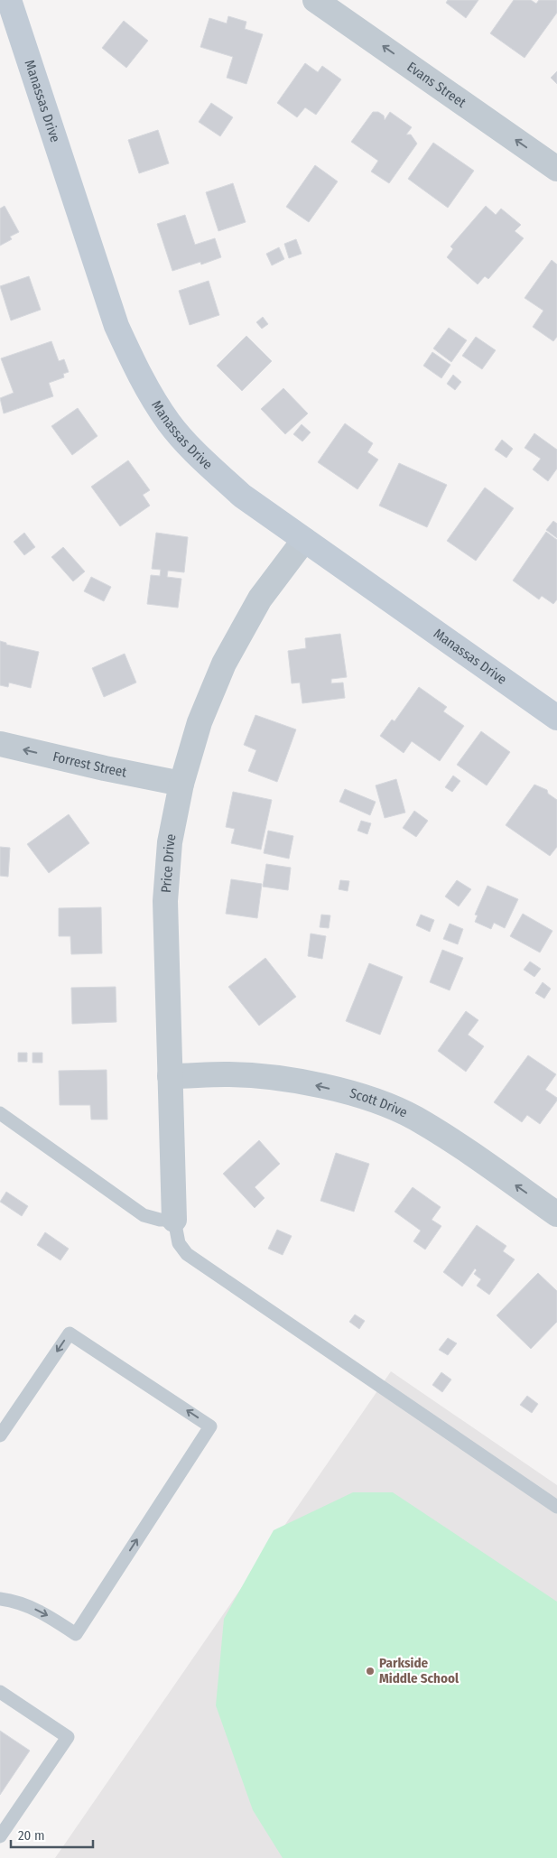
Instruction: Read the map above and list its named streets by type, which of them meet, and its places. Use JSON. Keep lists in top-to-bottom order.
{
  "streets": {
    "main road": ["Manassas Drive"],
    "street": [
      "Evans Street",
      "Forrest Street",
      "Price Drive",
      "Scott Drive"
    ]
  },
  "crossings": [
    ["Manassas Drive", "Price Drive"],
    ["Forrest Street", "Price Drive"],
    ["Price Drive", "Scott Drive"]
  ],
  "one_way": ["Evans Street", "Forrest Street", "Scott Drive"],
  "places": ["Parkside Middle School"],
  "scale_bar": "20 m"
}
